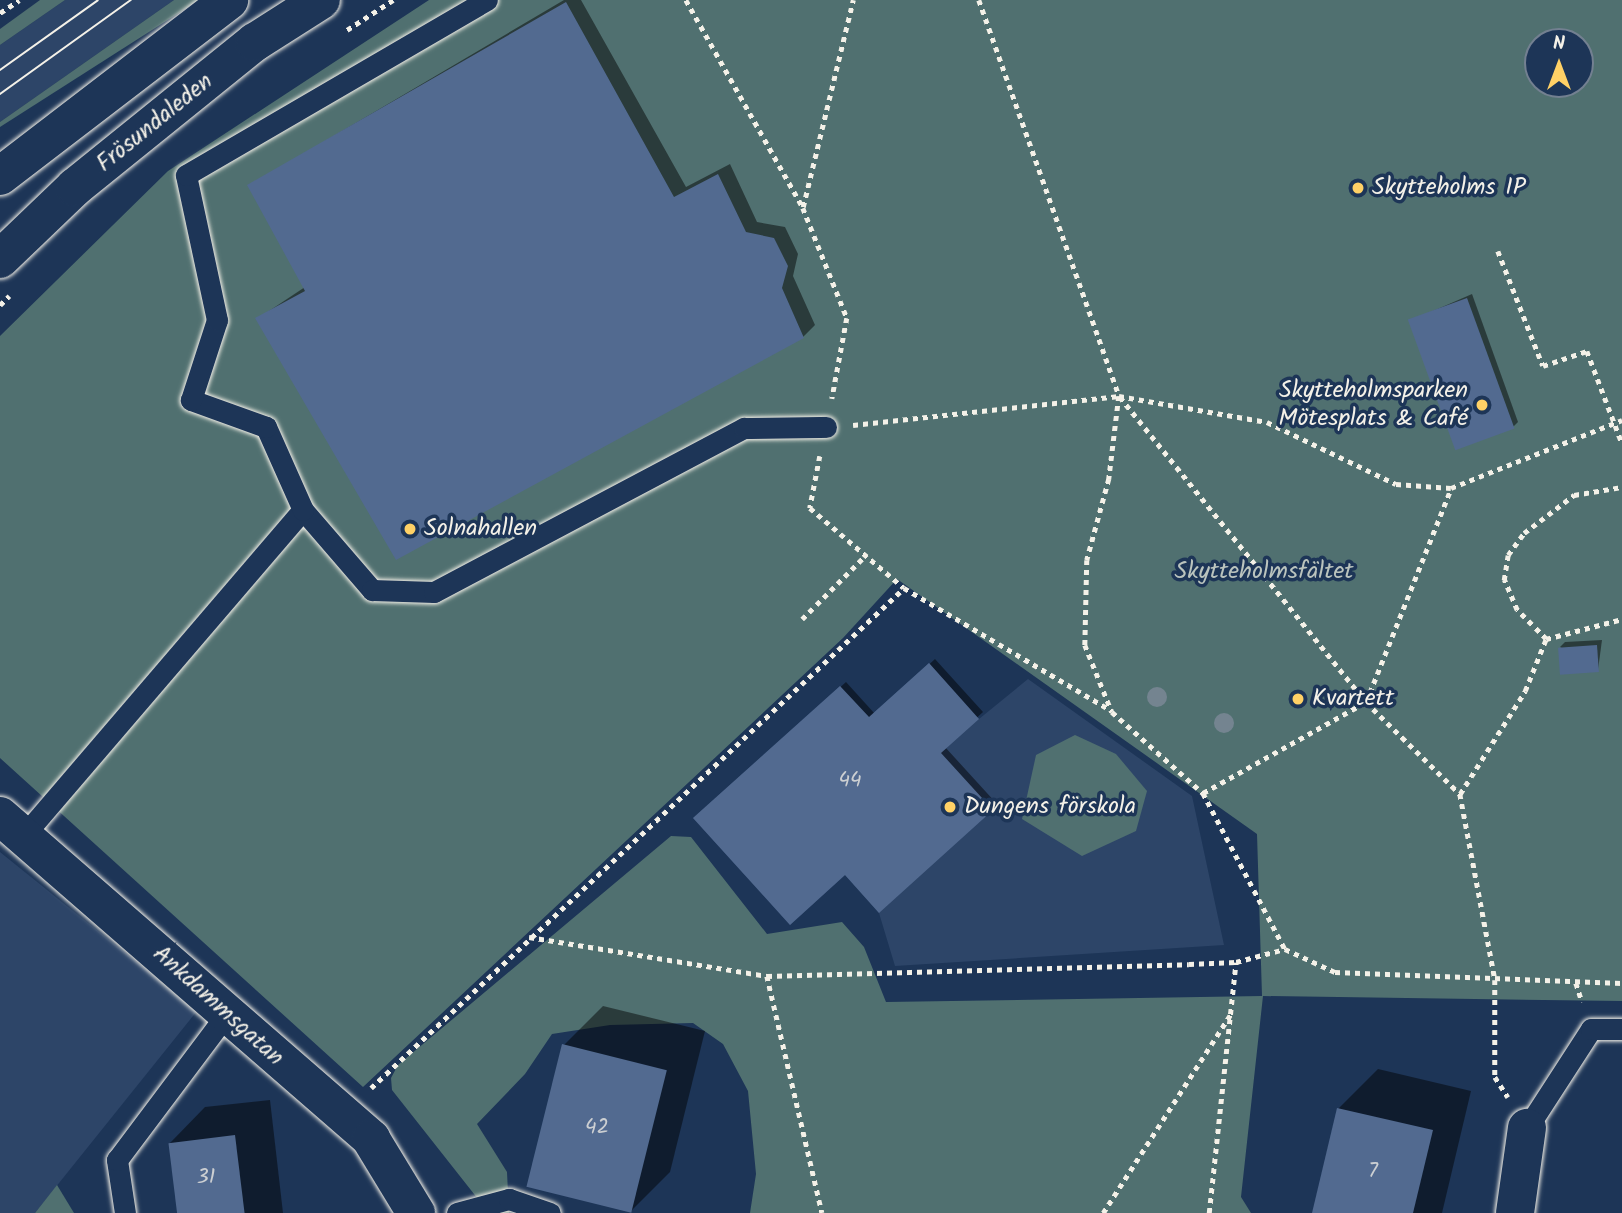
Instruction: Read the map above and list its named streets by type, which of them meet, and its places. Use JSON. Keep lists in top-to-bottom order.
{
  "streets": {
    "main road": ["Frösundaleden", "Ankdammsgatan"]
  },
  "parks": ["Skytteholmsfältet"],
  "places": [
    "Skytteholms IP",
    "Skytteholmsparken Mötesplats & Café",
    "Solnahallen",
    "Kvartett",
    "Dungens förskola"
  ],
  "house_numbers": [
    "44",
    "42",
    "7",
    "31"
  ],
  "north": "top"
}
